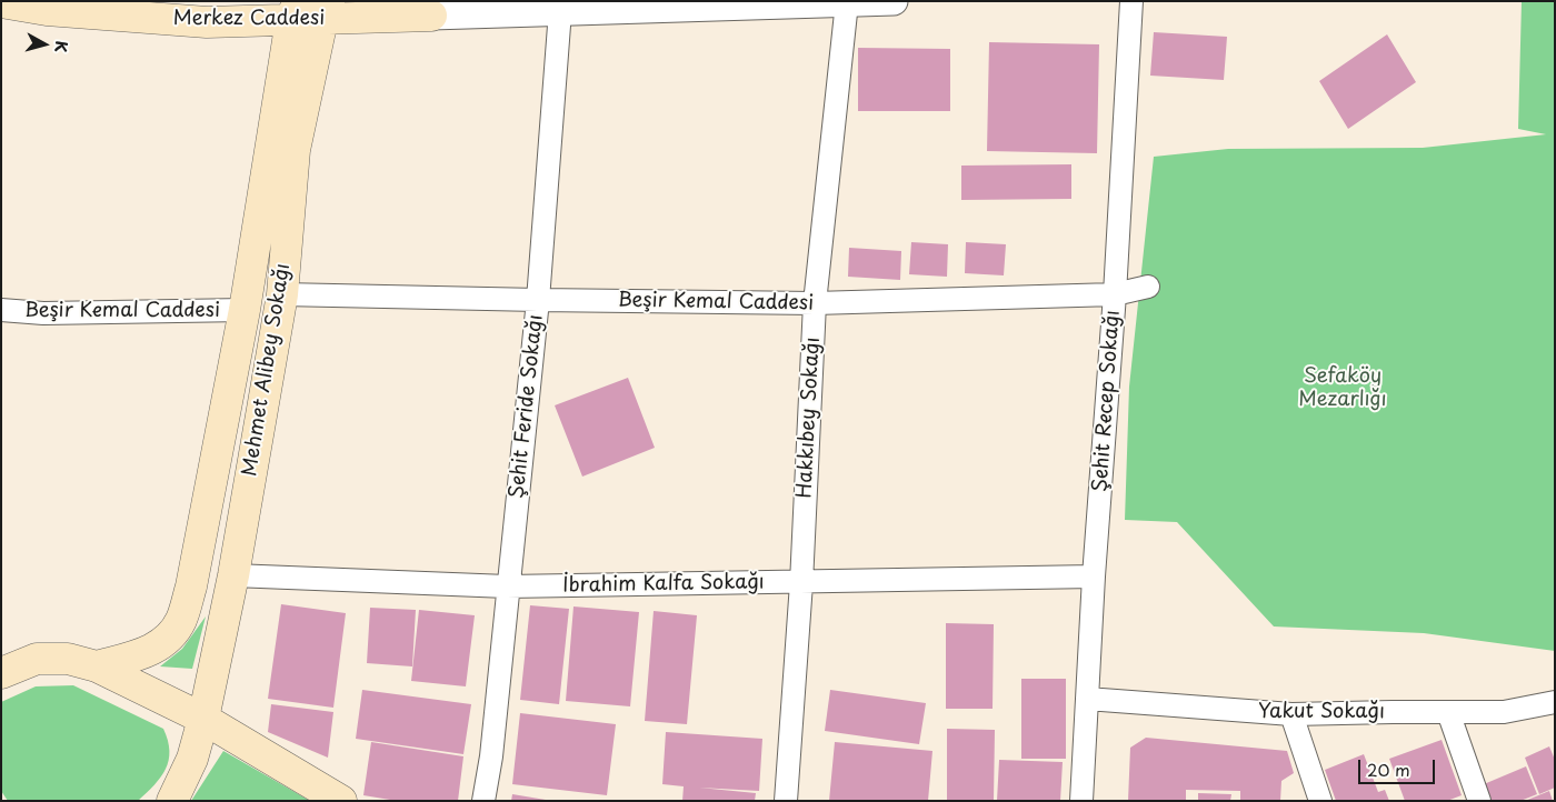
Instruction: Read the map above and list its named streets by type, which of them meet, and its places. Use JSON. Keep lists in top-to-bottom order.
{
  "streets": {
    "main road": ["Merkez Caddesi", "Mehmet Alibey Sokağı"],
    "street": [
      "Beşir Kemal Caddesi",
      "Şehit Recep Sokağı",
      "Şehit Feride Sokağı",
      "Hakkıbey Sokağı",
      "İbrahim Kalfa Sokağı",
      "Yakut Sokağı"
    ]
  },
  "crossings": [
    ["Merkez Caddesi", "Mehmet Alibey Sokağı"],
    ["Beşir Kemal Caddesi", "Mehmet Alibey Sokağı"],
    ["Beşir Kemal Caddesi", "Şehit Recep Sokağı"],
    ["Beşir Kemal Caddesi", "Şehit Feride Sokağı"],
    ["Beşir Kemal Caddesi", "Hakkıbey Sokağı"],
    ["Mehmet Alibey Sokağı", "İbrahim Kalfa Sokağı"],
    ["Şehit Recep Sokağı", "İbrahim Kalfa Sokağı"],
    ["Şehit Recep Sokağı", "Yakut Sokağı"],
    ["Şehit Feride Sokağı", "İbrahim Kalfa Sokağı"],
    ["Hakkıbey Sokağı", "İbrahim Kalfa Sokağı"]
  ],
  "parks": ["Sefaköy Mezarlığı"],
  "scale_bar": "20 m",
  "north": "right"
}
